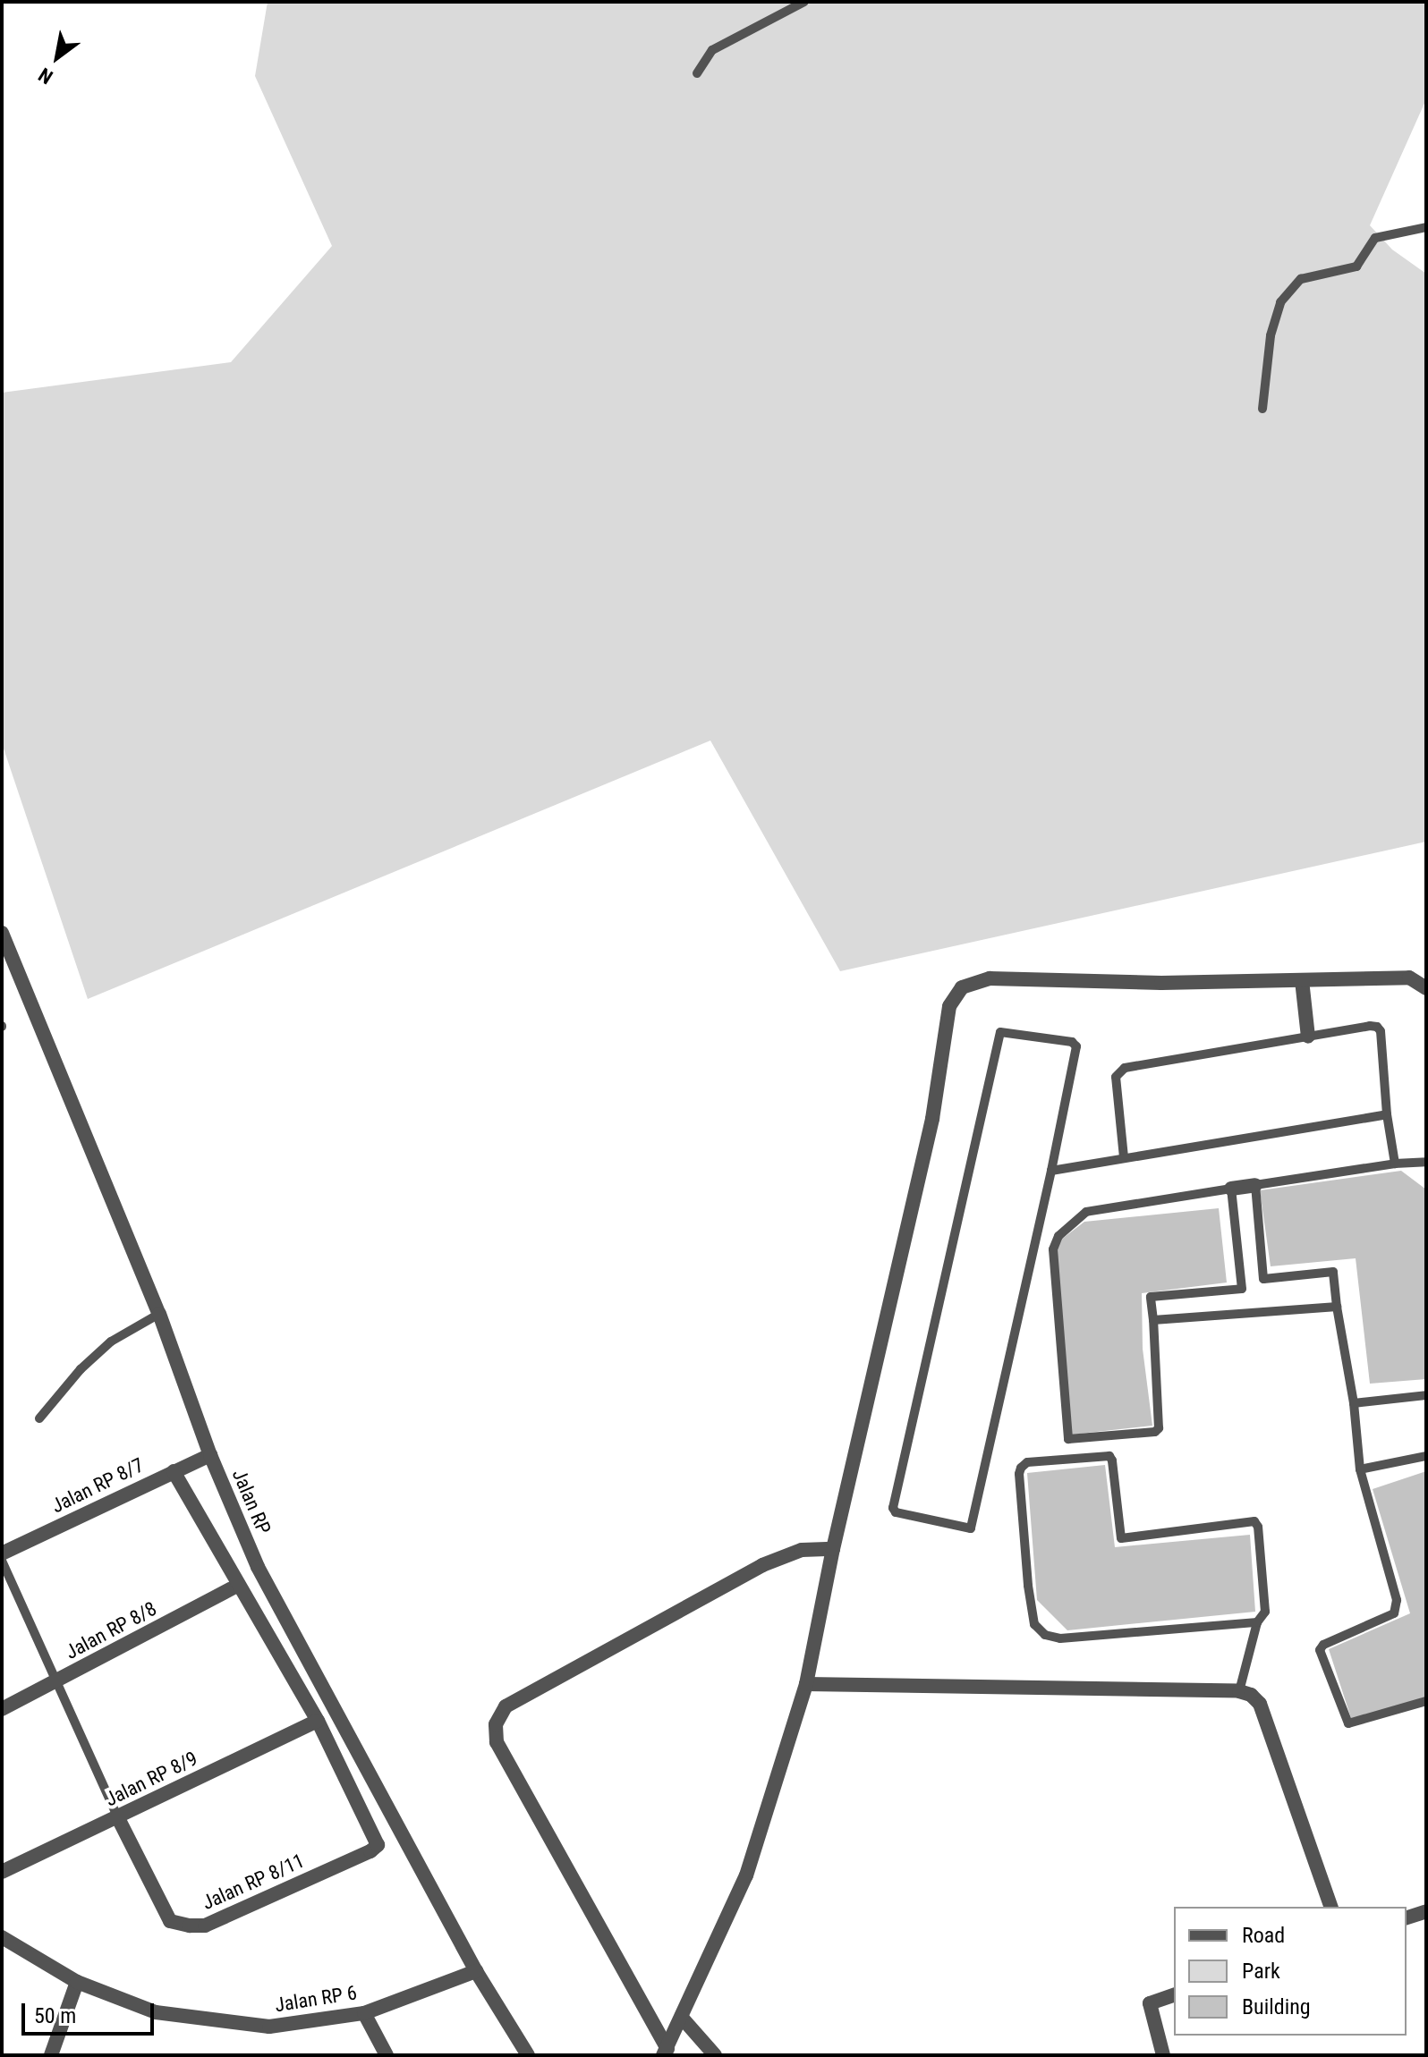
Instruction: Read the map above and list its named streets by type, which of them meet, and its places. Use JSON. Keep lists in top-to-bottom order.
{
  "streets": {
    "street": [
      "Jalan RP 8/7",
      "Jalan RP",
      "Jalan RP 8/8",
      "Jalan RP 8/9",
      "Jalan RP 8/11",
      "Jalan RP 6"
    ]
  },
  "crossings": [
    ["Jalan RP 8/7", "Jalan RP"],
    ["Jalan RP", "Jalan RP 6"],
    ["Jalan RP 8/9", "Jalan RP 8/11"]
  ],
  "legend": ["Road", "Park", "Building"],
  "scale_bar": "50 m",
  "north": "bottom left"
}
